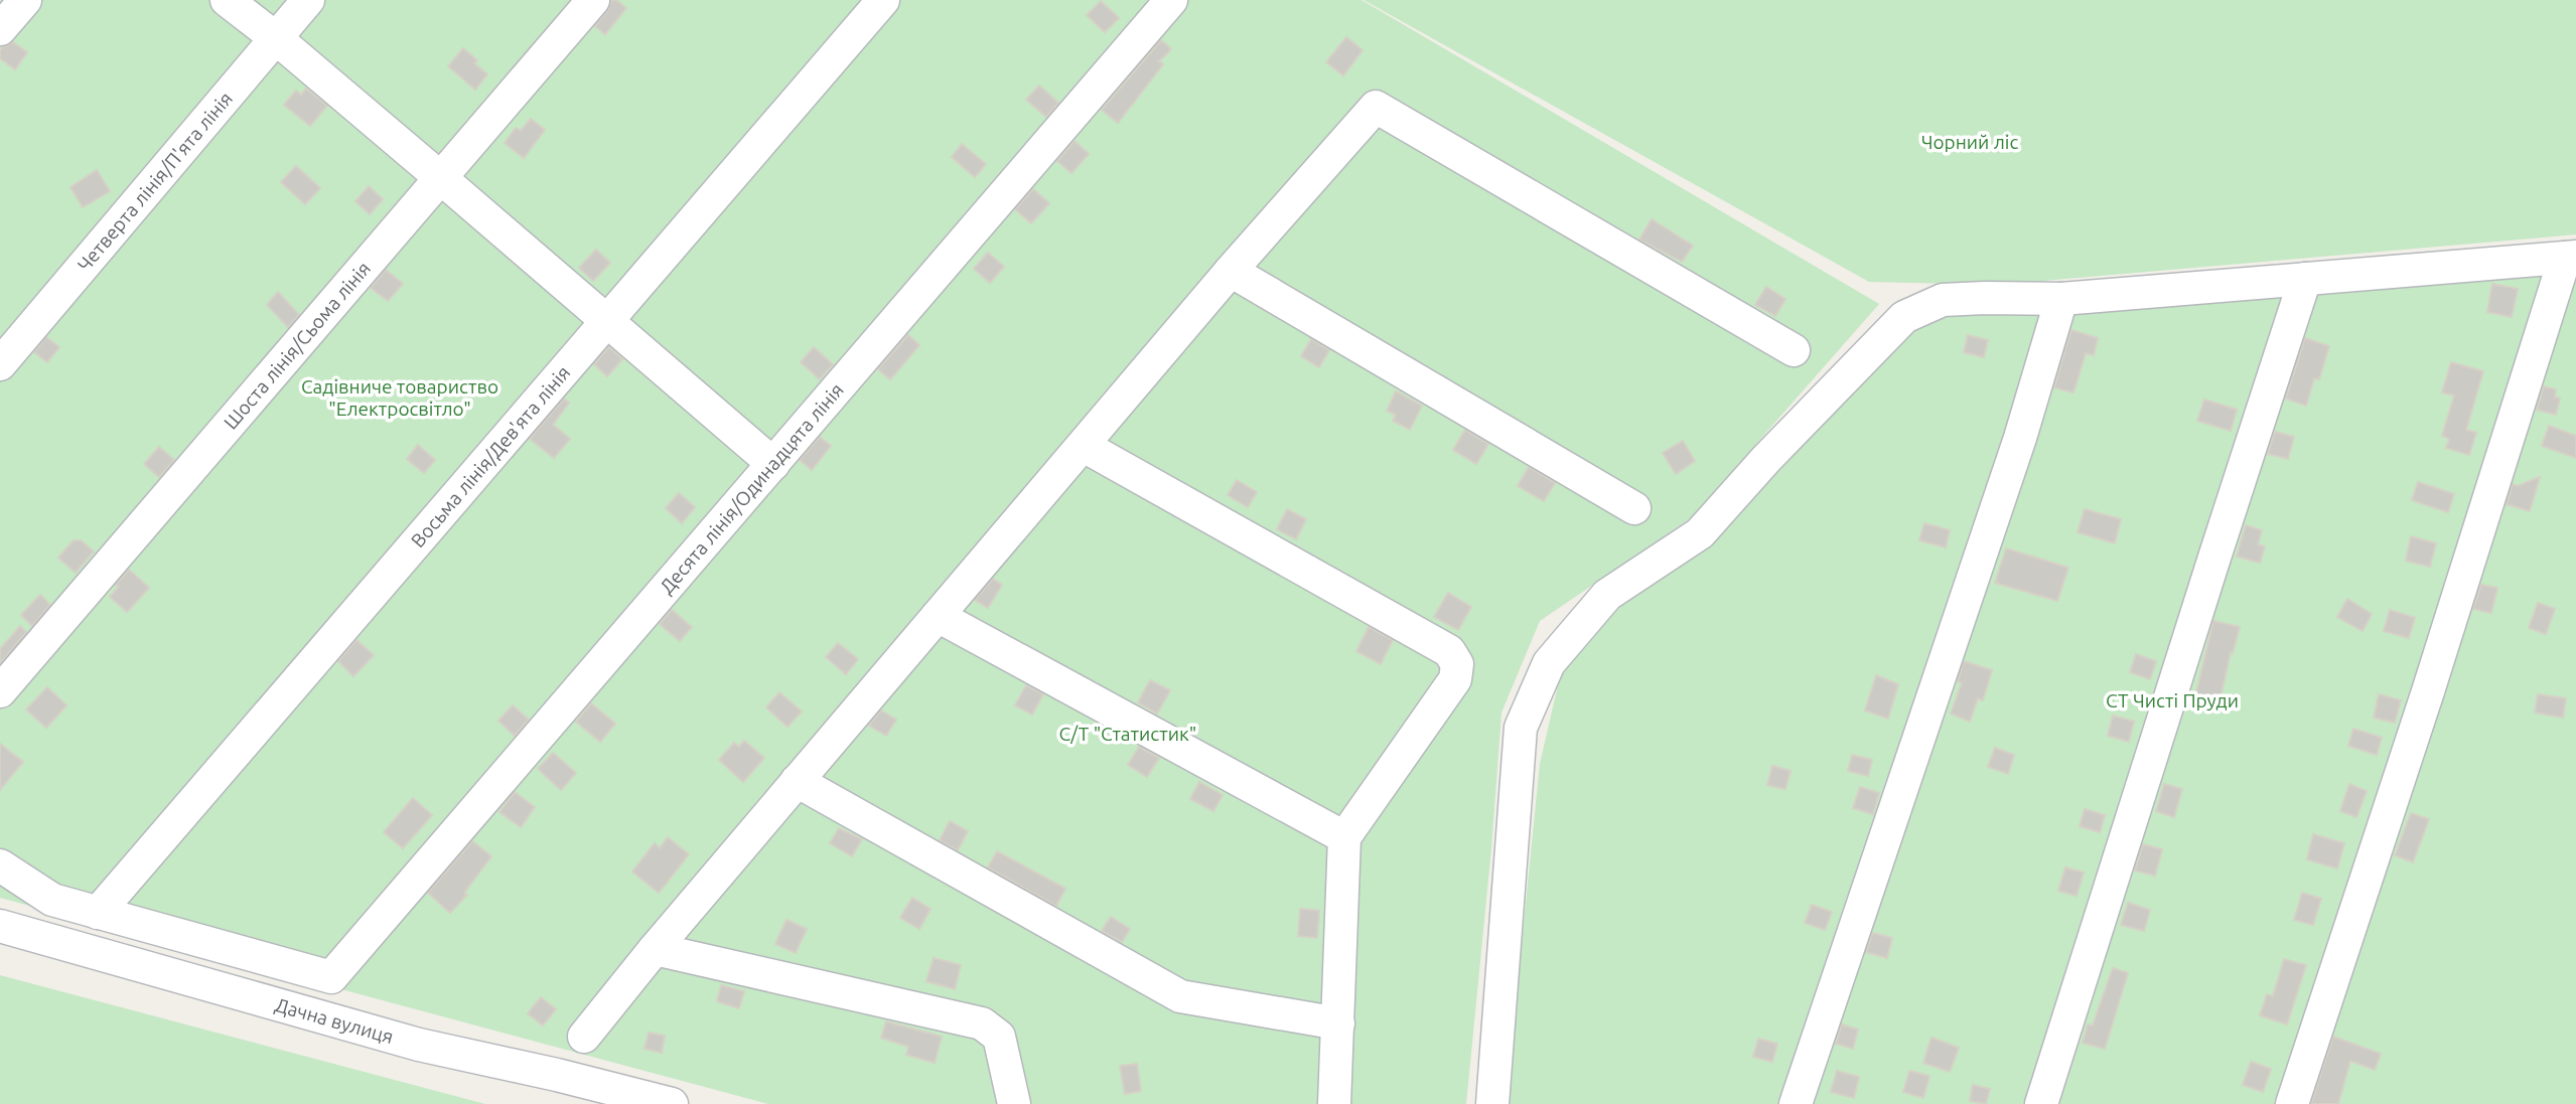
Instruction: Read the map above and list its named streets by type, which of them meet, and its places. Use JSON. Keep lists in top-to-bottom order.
{
  "streets": {
    "street": [
      "Четверта лінія/П'ята лінія",
      "Шоста лінія/Сьома лінія",
      "Восьма лінія/Дев'ята лінія",
      "Десята лінія/Одинадцята лінія",
      "Дачна вулиця"
    ]
  },
  "crossings": [
    ["Восьма лінія/Дев'ята лінія", "Десята лінія/Одинадцята лінія"]
  ],
  "parks": [
    "Чорний ліс",
    "Садівниче товариство \"Електросвітло\"",
    "СТ Чисті Пруди",
    "С/Т \"Статистик\""
  ]
}
